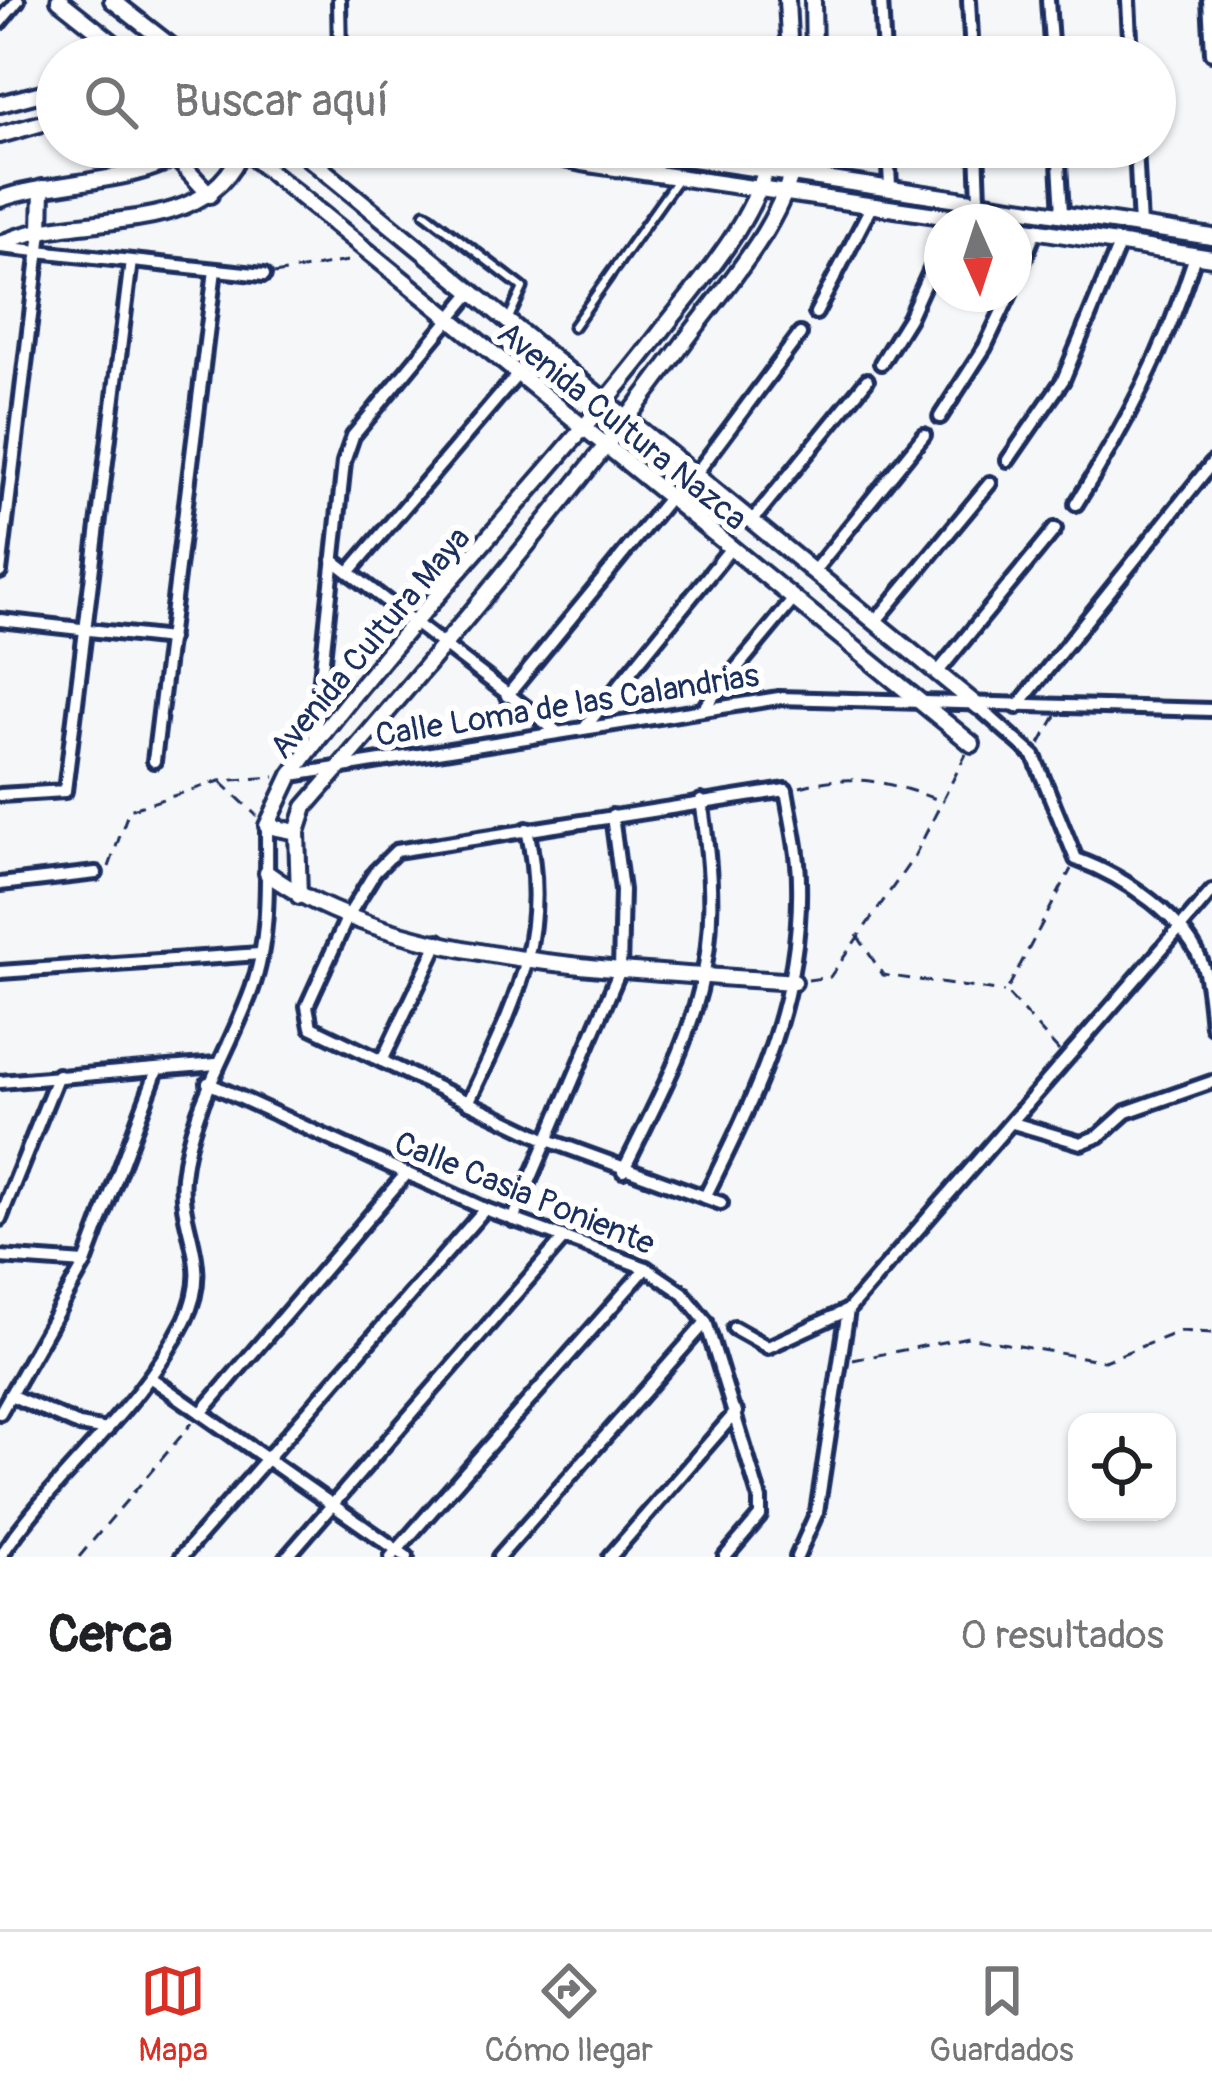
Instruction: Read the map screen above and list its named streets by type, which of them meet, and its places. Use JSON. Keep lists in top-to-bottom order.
{
  "streets": {
    "street": [
      "Avenida Cultura Nazca",
      "Avenida Cultura Maya",
      "Calle Loma de las Calandrias",
      "Calle Casia Poniente"
    ]
  },
  "crossings": [
    ["Avenida Cultura Nazca", "Avenida Cultura Maya"],
    ["Avenida Cultura Nazca", "Calle Loma de las Calandrias"],
    ["Avenida Cultura Maya", "Calle Loma de las Calandrias"],
    ["Avenida Cultura Maya", "Calle Casia Poniente"]
  ],
  "north": "bottom",
  "page": {
    "search": "Buscar aquí",
    "heading": ["Cerca", "0 resultados"],
    "nav": ["Mapa", "Cómo llegar", "Guardados"]
  }
}
